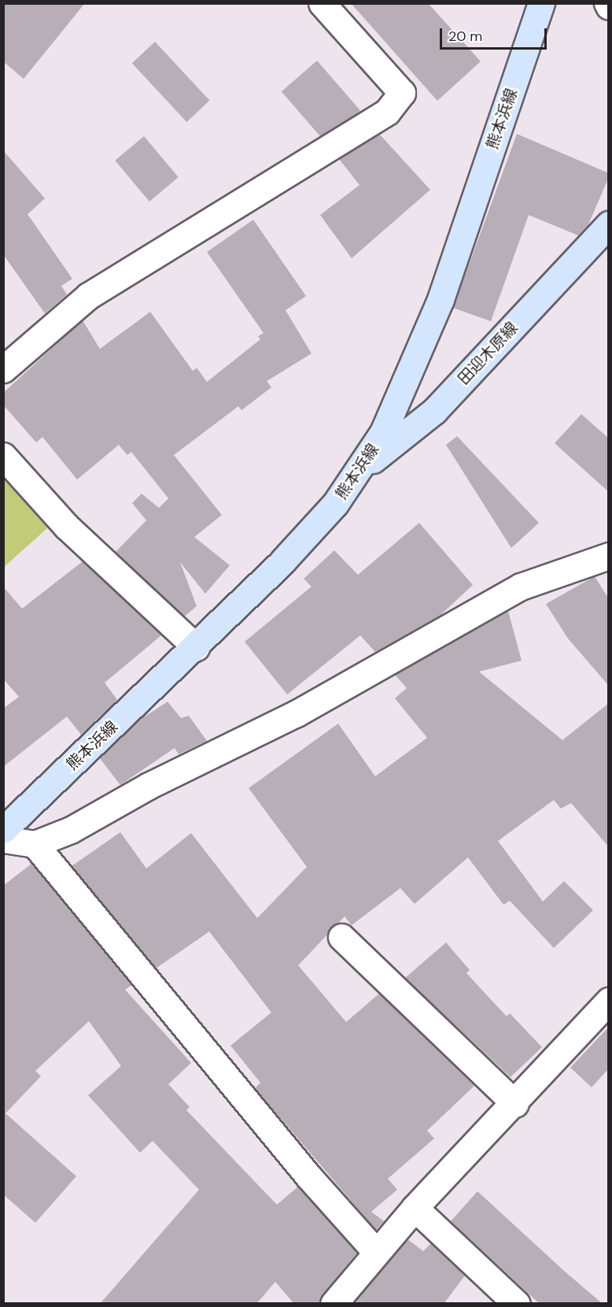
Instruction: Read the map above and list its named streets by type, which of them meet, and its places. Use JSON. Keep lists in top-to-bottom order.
{
  "streets": {
    "main road": ["熊本浜線", "田迎木原線"]
  },
  "crossings": [
    ["熊本浜線", "田迎木原線"]
  ],
  "scale_bar": "20 m"
}
